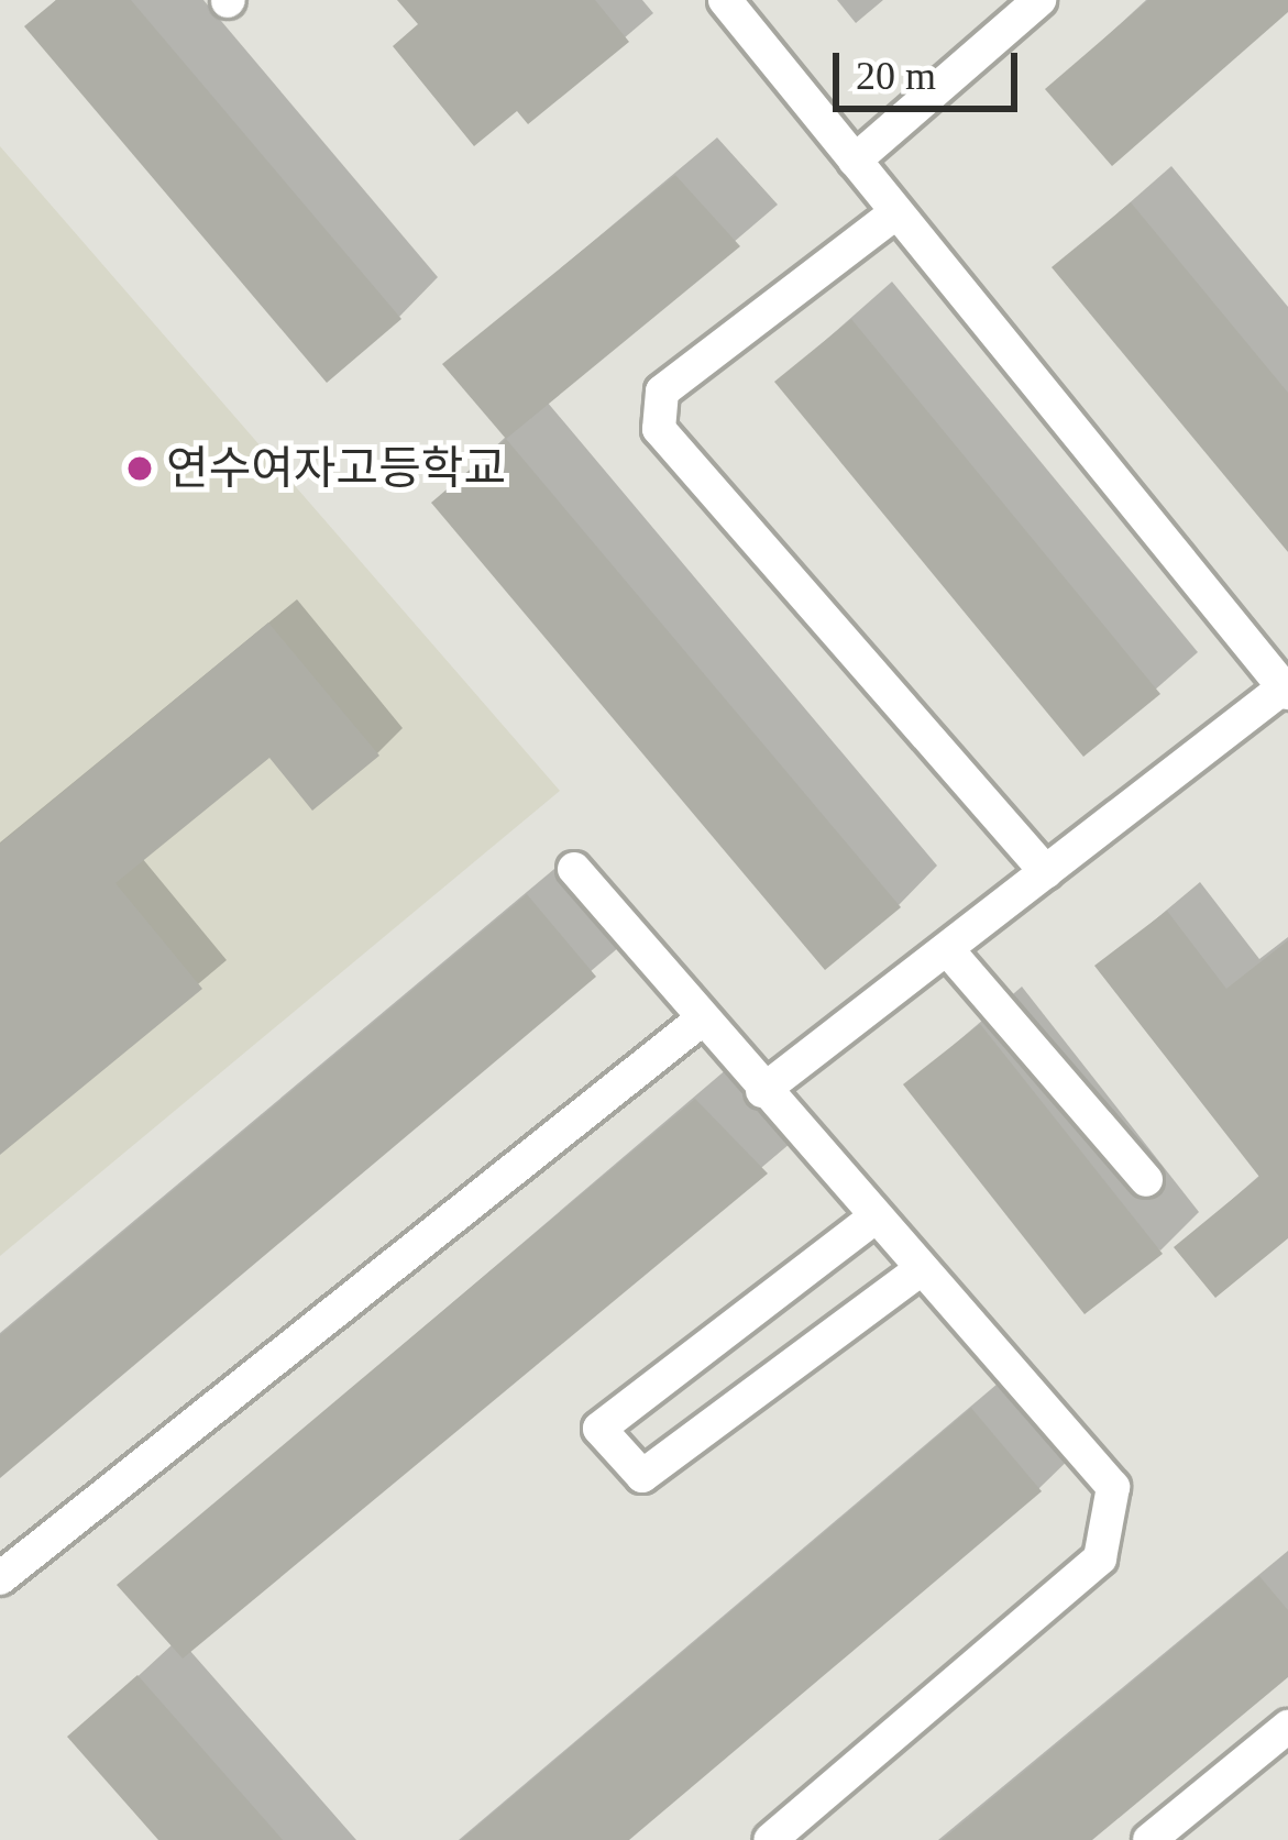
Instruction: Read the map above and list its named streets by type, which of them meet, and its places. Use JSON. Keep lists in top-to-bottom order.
{
  "places": ["연수여자고등학교"],
  "scale_bar": "20 m"
}
